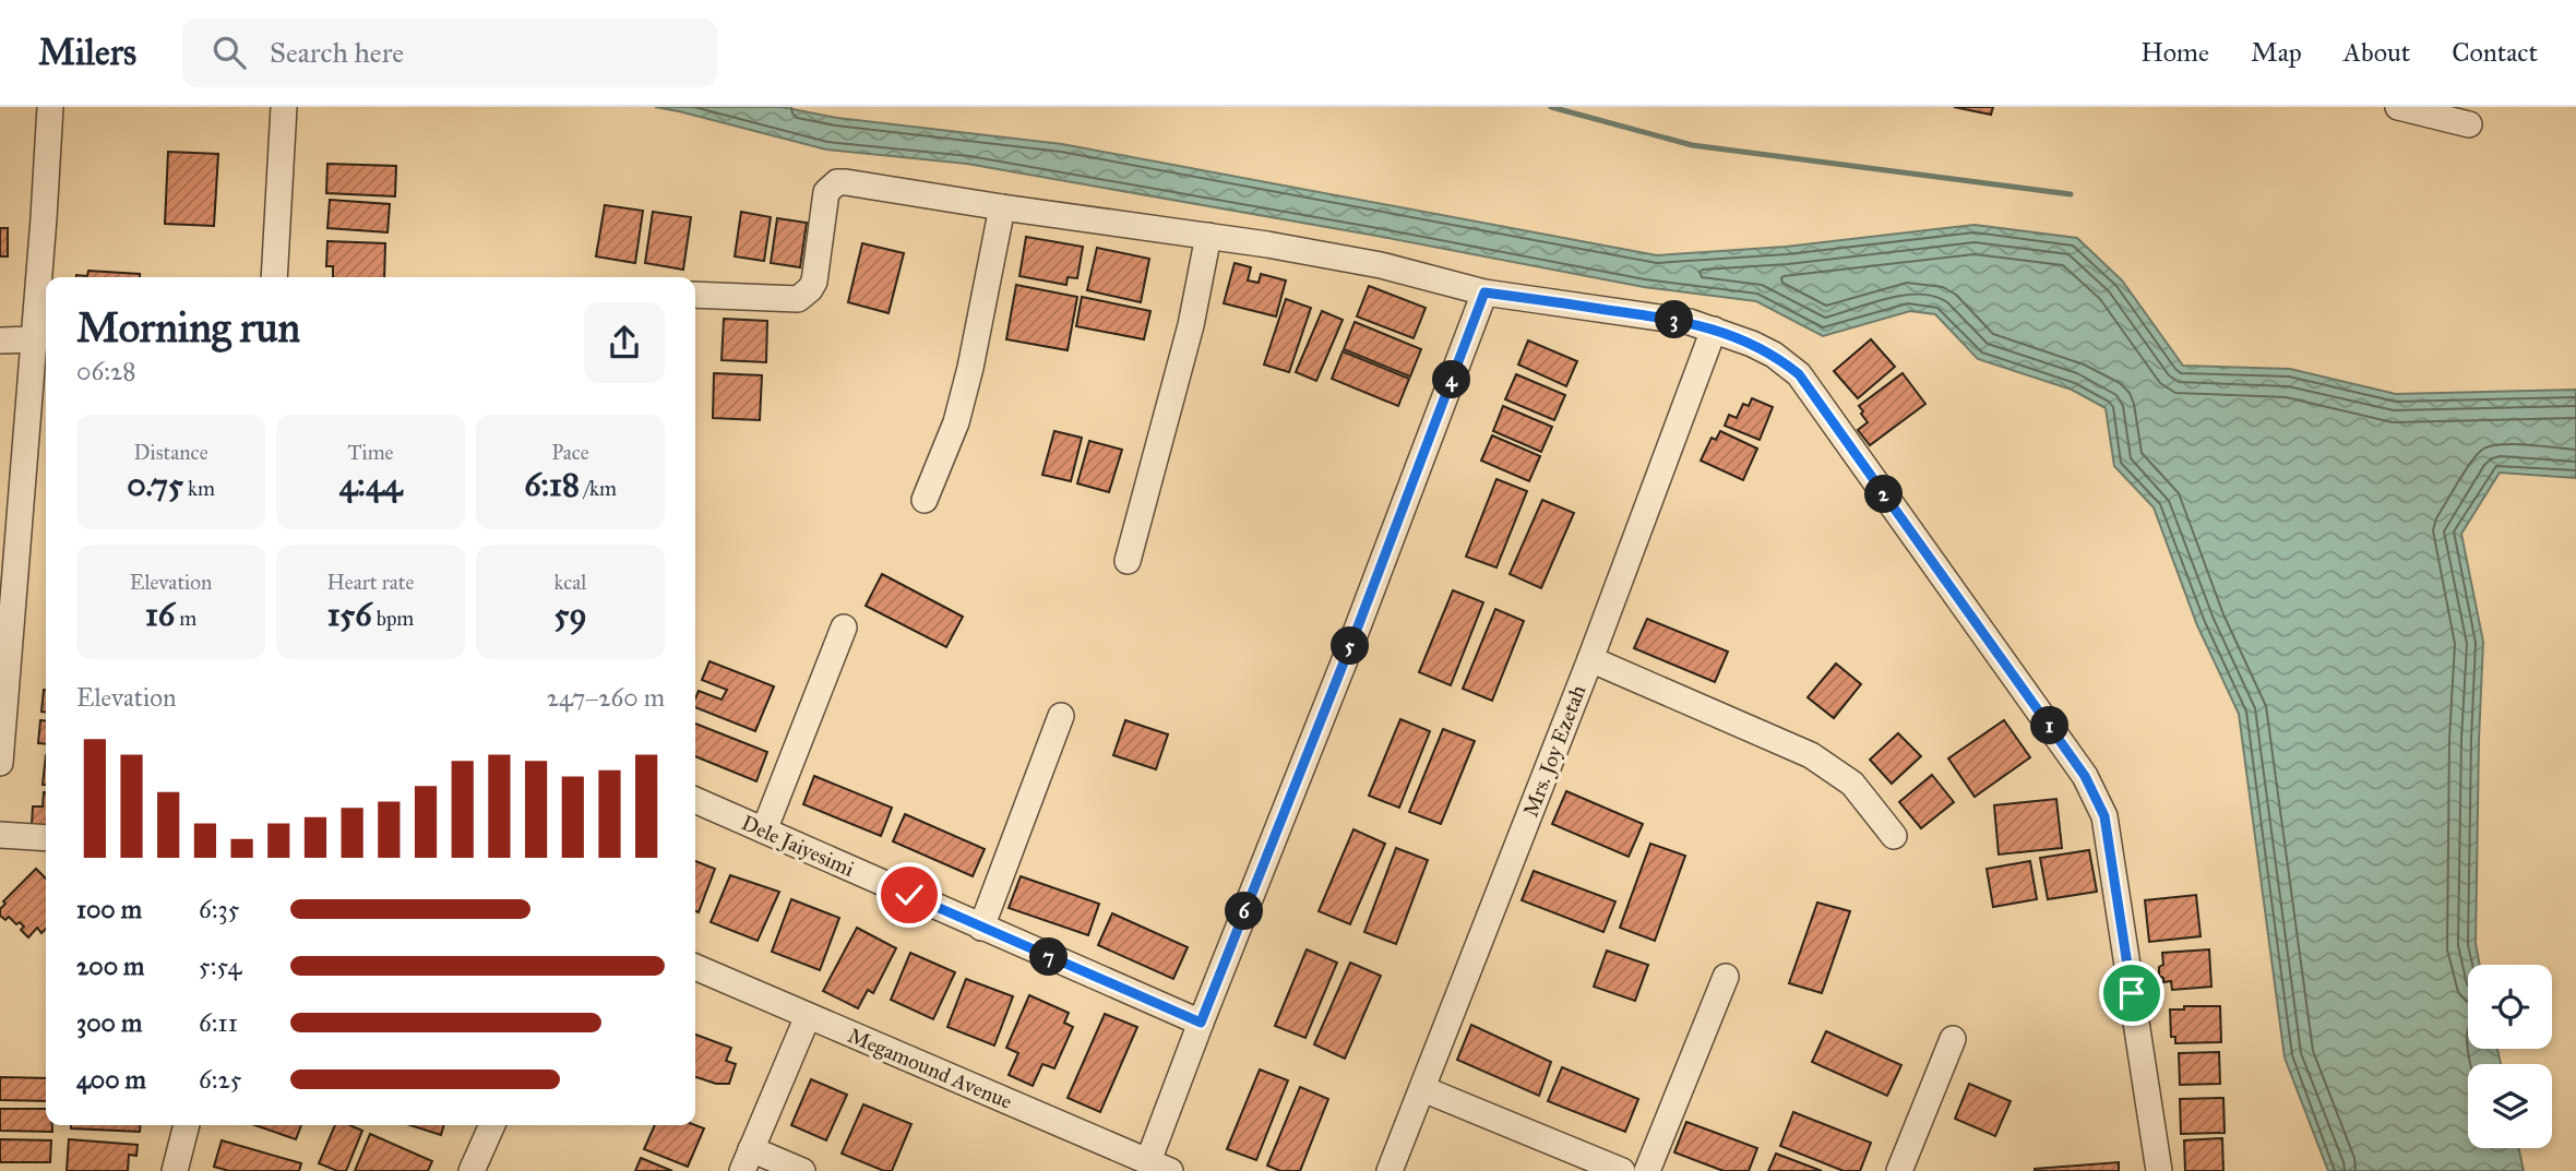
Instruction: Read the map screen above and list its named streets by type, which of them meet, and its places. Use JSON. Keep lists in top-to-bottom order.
{
  "streets": {
    "street": ["Mrs. Joy Ezetah", "Dele Jaiyesimi", "Megamound Avenue"]
  },
  "page": {
    "header": "Milers",
    "search": "Search here",
    "nav": [
      "Home",
      "Map",
      "About",
      "Contact"
    ],
    "heading": ["Morning run", "06:28"],
    "pins": [
      "3",
      "4",
      "2",
      "5",
      "1",
      "6",
      "7"
    ],
    "stats": [
      ["Distance", "0.75 km"],
      ["Time", "4:44"],
      ["Pace", "6:18 /km"],
      ["Elevation", "16 m"],
      ["Heart rate", "156 bpm"],
      ["kcal", "59"]
    ],
    "chart": ["Elevation", "247–260 m"],
    "list": [
      {
        "name": "100 m",
        "note": "6:35"
      },
      {
        "name": "200 m",
        "note": "5:54"
      },
      {
        "name": "300 m",
        "note": "6:11"
      },
      {
        "name": "400 m",
        "note": "6:25"
      }
    ]
  }
}
